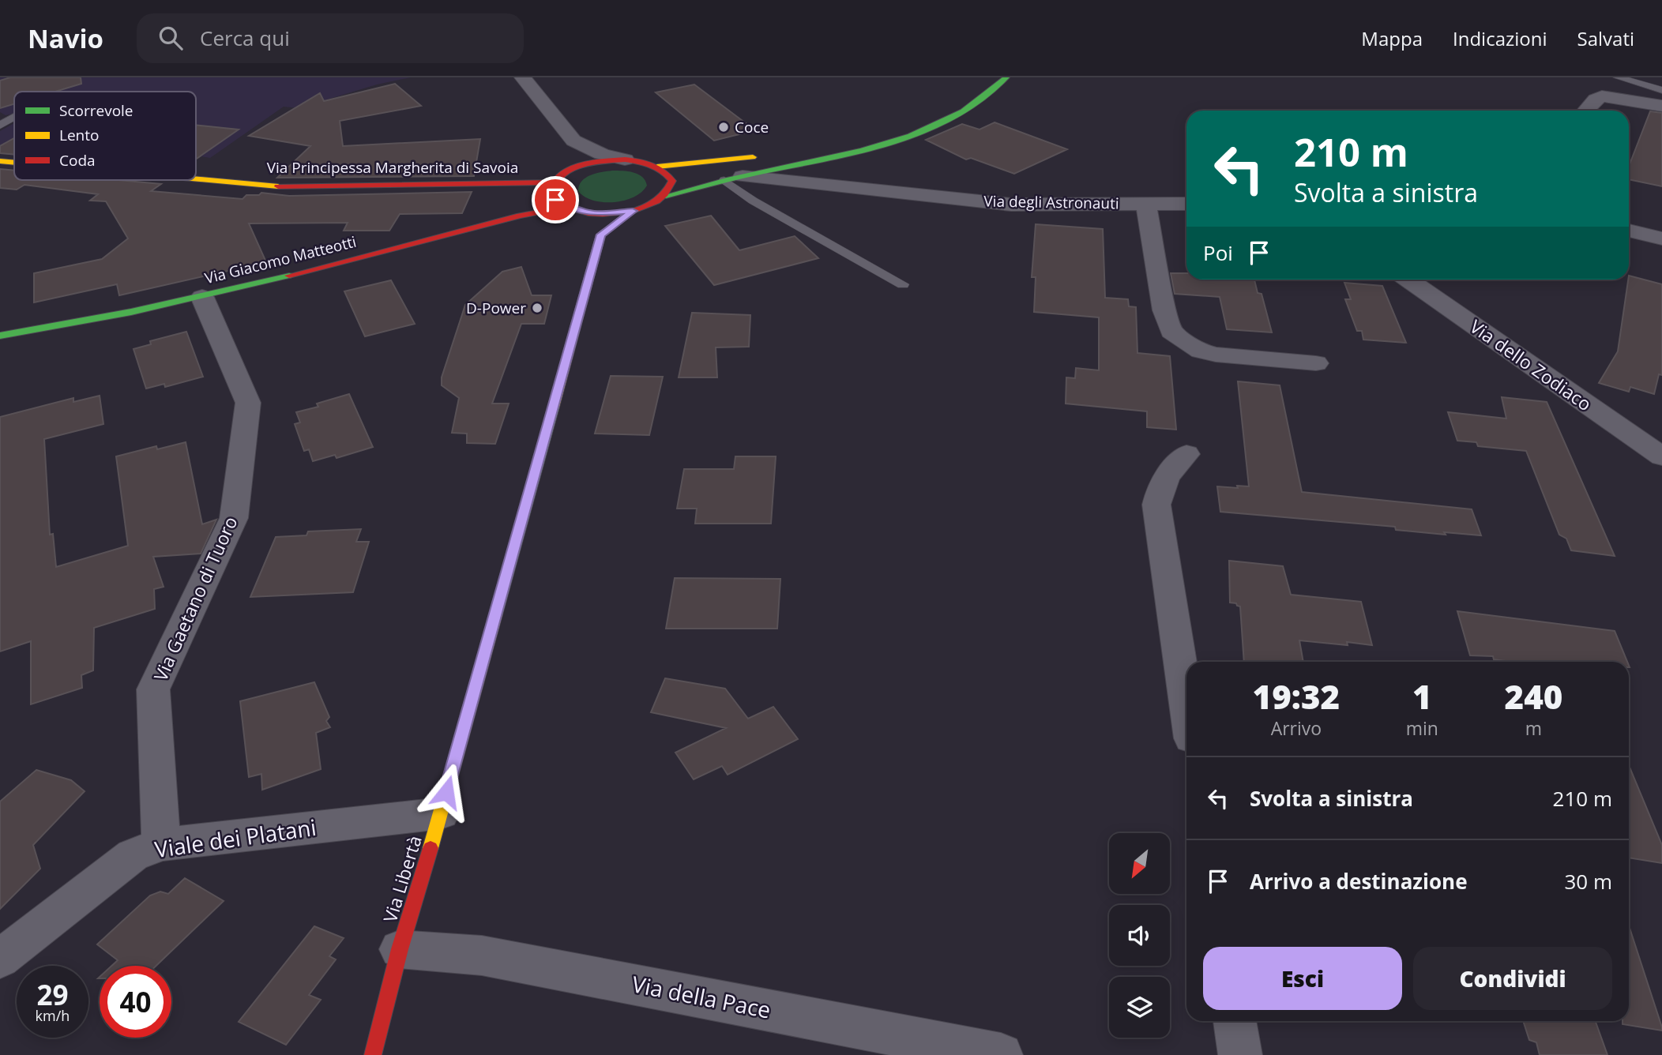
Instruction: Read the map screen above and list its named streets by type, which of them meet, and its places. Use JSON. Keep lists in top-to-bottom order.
{
  "streets": {
    "street": [
      "Via Principessa Margherita di Savoia",
      "Via degli Astronauti",
      "Via Giacomo Matteotti",
      "Via dello Zodiaco",
      "Via Gaetano di Tuoro",
      "Viale dei Platani",
      "Via Libertà",
      "Via della Pace"
    ]
  },
  "crossings": [
    ["Via Giacomo Matteotti", "Via Gaetano di Tuoro"],
    ["Via Gaetano di Tuoro", "Viale dei Platani"],
    ["Viale dei Platani", "Via Libertà"],
    ["Via Libertà", "Via della Pace"]
  ],
  "places": ["Coce", "D-Power"],
  "legend": ["Scorrevole", "Lento", "Coda"],
  "north": "bottom left",
  "page": {
    "header": "Navio",
    "search": "Cerca qui",
    "nav": ["Mappa", "Indicazioni", "Salvati"],
    "turn": ["210 m", "Svolta a sinistra"],
    "then": "Poi",
    "eta": [
      "19:32",
      "Arrivo",
      "1",
      "min",
      "240",
      "m"
    ],
    "list": [
      {
        "name": "Svolta a sinistra",
        "value": "210 m"
      },
      {
        "name": "Arrivo a destinazione",
        "value": "30 m"
      }
    ],
    "buttons": ["Esci", "Condividi"],
    "speed": "29 km/h",
    "limit": "40"
  }
}
